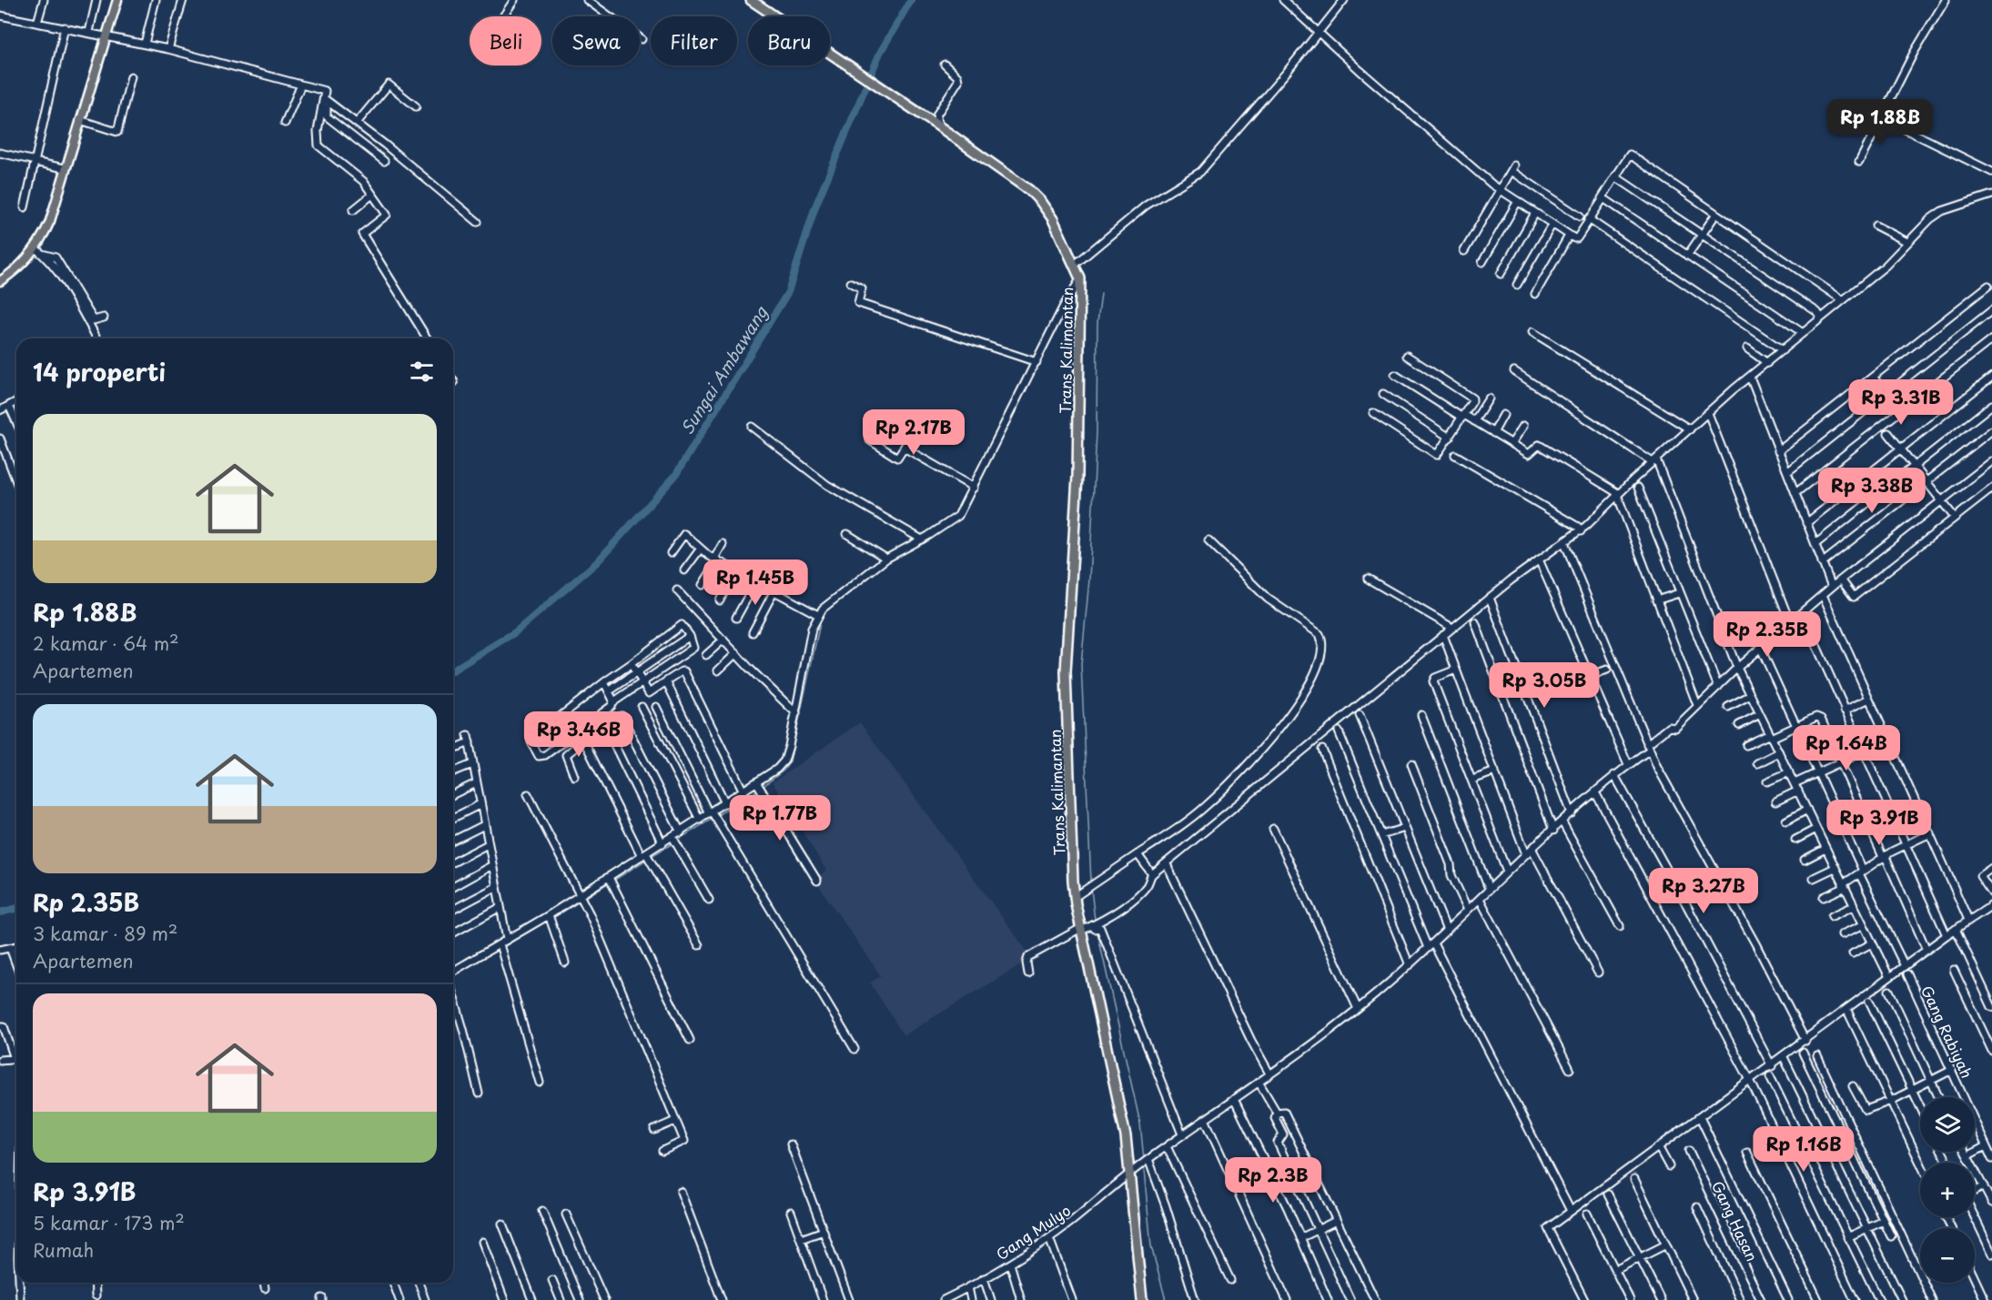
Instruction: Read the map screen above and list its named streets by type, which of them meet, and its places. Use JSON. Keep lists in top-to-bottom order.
{
  "streets": {
    "highway": ["Trans Kalimantan"],
    "street": ["Gang Rabiyah", "Gang Hasan", "Gang Mulyo"]
  },
  "crossings": [
    ["Trans Kalimantan", "Gang Mulyo"]
  ],
  "water": ["Sungai Ambawang"],
  "page": {
    "chip": [
      "Beli",
      "Sewa",
      "Filter",
      "Baru"
    ],
    "price": [
      "Rp 1.88B",
      "Rp 3.31B",
      "Rp 2.17B",
      "Rp 3.38B",
      "Rp 1.45B",
      "Rp 2.35B",
      "Rp 3.05B",
      "Rp 3.46B",
      "Rp 1.64B",
      "Rp 1.77B",
      "Rp 3.91B",
      "Rp 3.27B",
      "Rp 1.16B",
      "Rp 2.3B"
    ],
    "heading": "14 properti",
    "list": [
      {
        "name": "Rp 1.88B",
        "note": "2 kamar · 64 m² · Apartemen"
      },
      {
        "name": "Rp 2.35B",
        "note": "3 kamar · 89 m² · Apartemen"
      },
      {
        "name": "Rp 3.91B",
        "note": "5 kamar · 173 m² · Rumah"
      }
    ],
    "map_buttons": ["+", "−"]
  }
}
